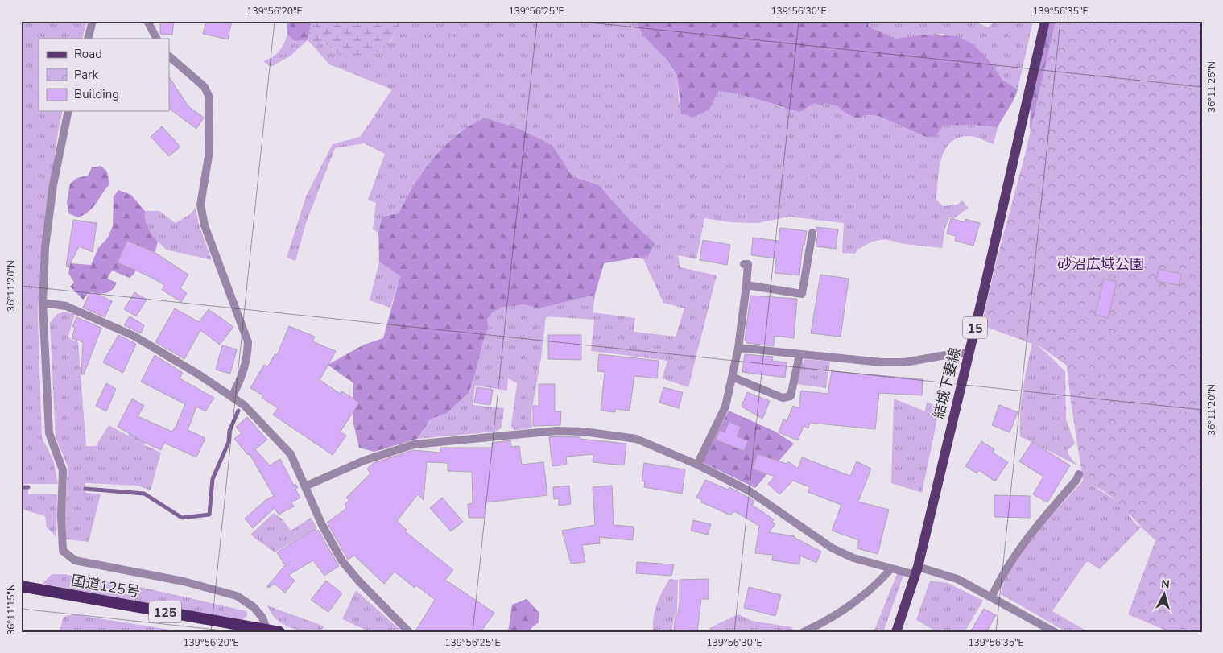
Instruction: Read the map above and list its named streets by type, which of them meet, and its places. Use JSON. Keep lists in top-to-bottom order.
{
  "streets": {
    "highway": ["国道125号", "125"],
    "main road": ["15", "結城下妻線"]
  },
  "parks": ["砂沼広域公園"],
  "legend": ["Road", "Park", "Building"],
  "north": "top",
  "coordinates": [
    "139°56'20\"E",
    "139°56'25\"E",
    "139°56'30\"E",
    "139°56'35\"E",
    "36°11'25\"N",
    "36°11'20\"N",
    "36°11'15\"N"
  ]
}
